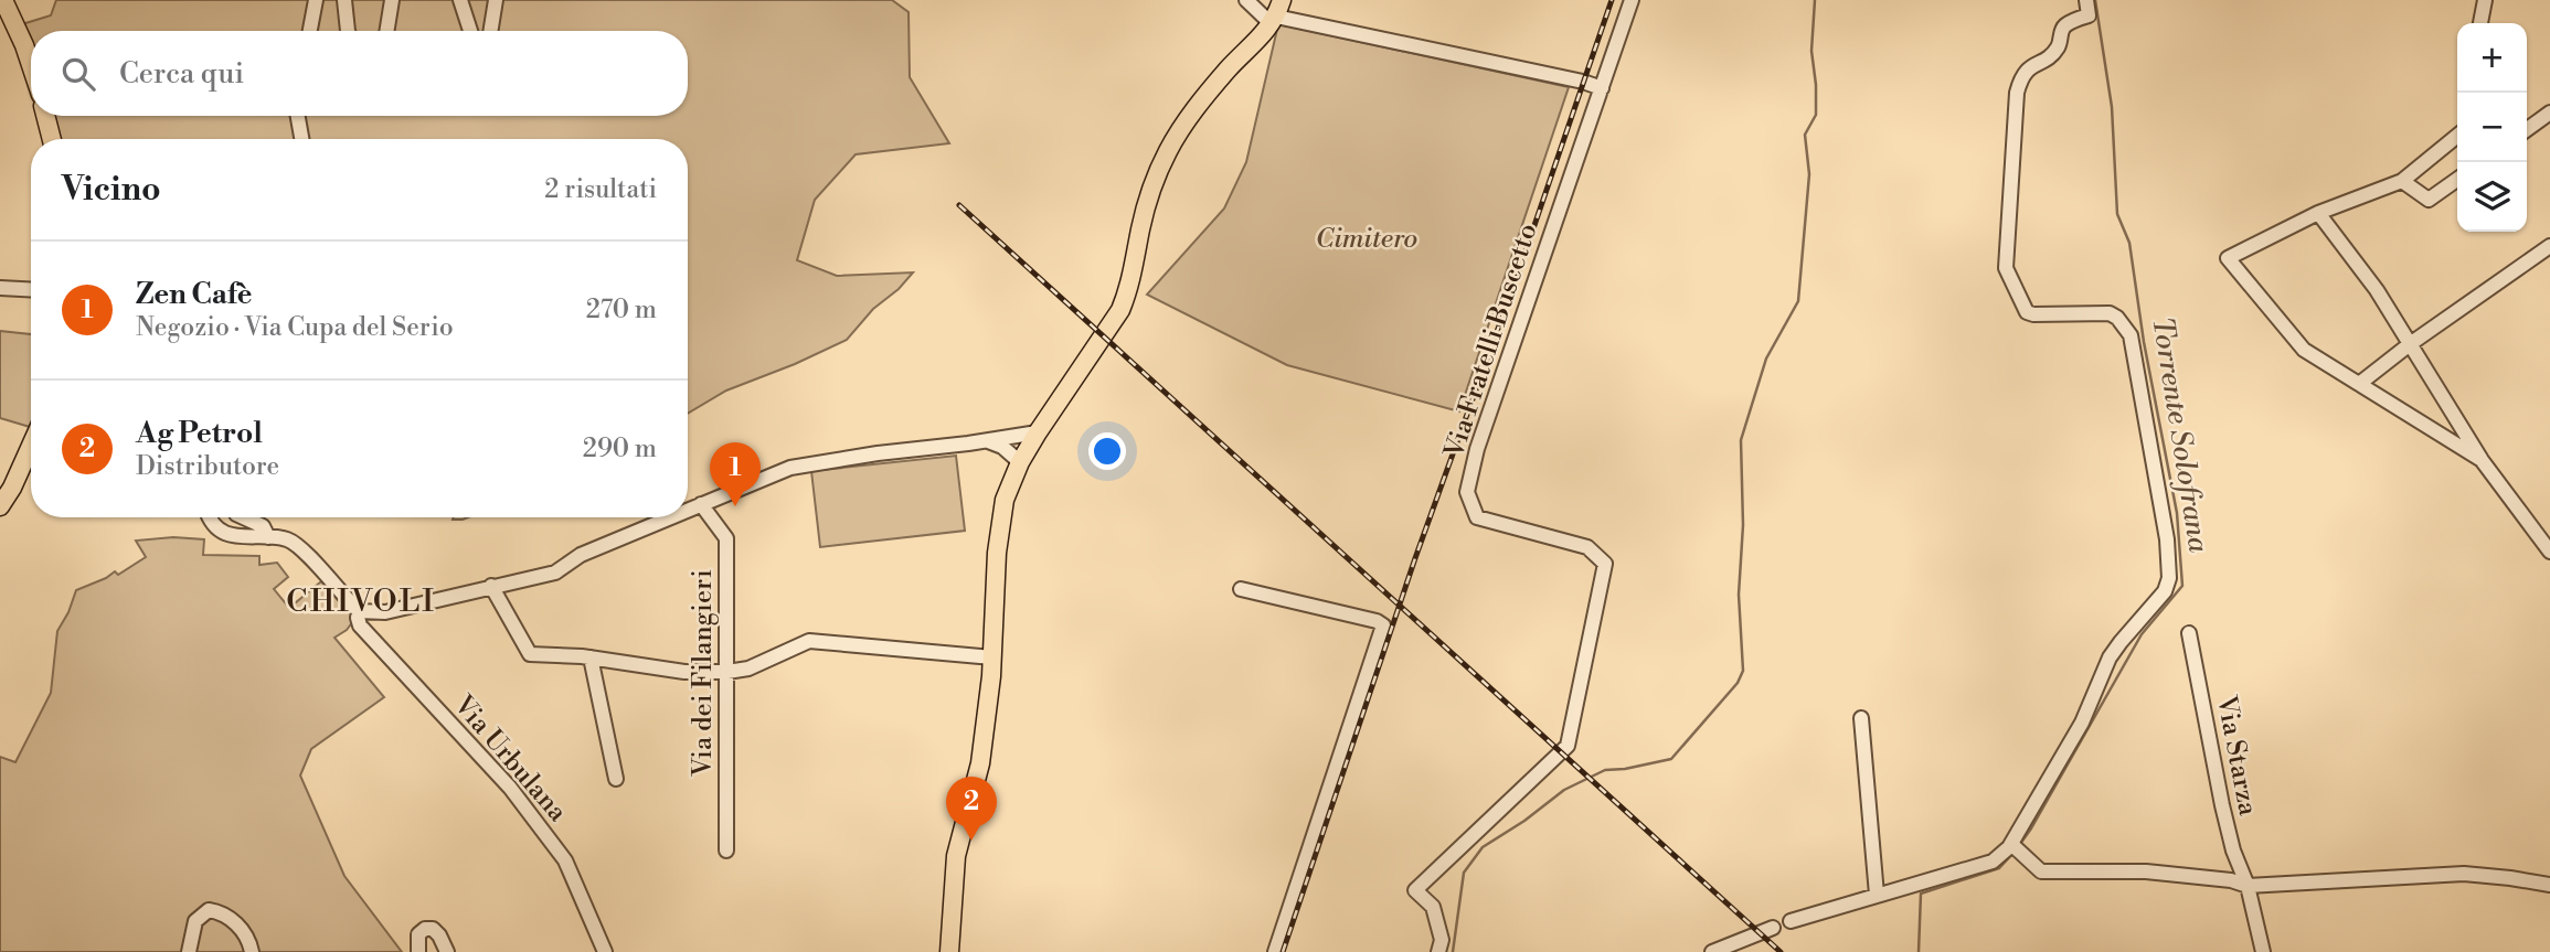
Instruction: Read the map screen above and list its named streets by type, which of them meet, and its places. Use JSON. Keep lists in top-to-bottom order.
{
  "streets": {
    "street": [
      "Via Fratelli Buscetto",
      "Via dei Filangieri",
      "Via Starza",
      "Via Urbulana"
    ]
  },
  "districts": ["CHIVOLI"],
  "water": ["Torrente Solofrana"],
  "parks": ["Cimitero"],
  "page": {
    "map_buttons": ["+", "−"],
    "search": "Cerca qui",
    "heading": ["Vicino", "2 risultati"],
    "list": [
      {
        "mark": "1",
        "name": "Zen Cafè",
        "note": "Negozio · Via Cupa del Serio",
        "value": "270 m"
      },
      {
        "mark": "2",
        "name": "Ag Petrol",
        "note": "Distributore",
        "value": "290 m"
      }
    ],
    "pins": ["1", "2"]
  }
}
